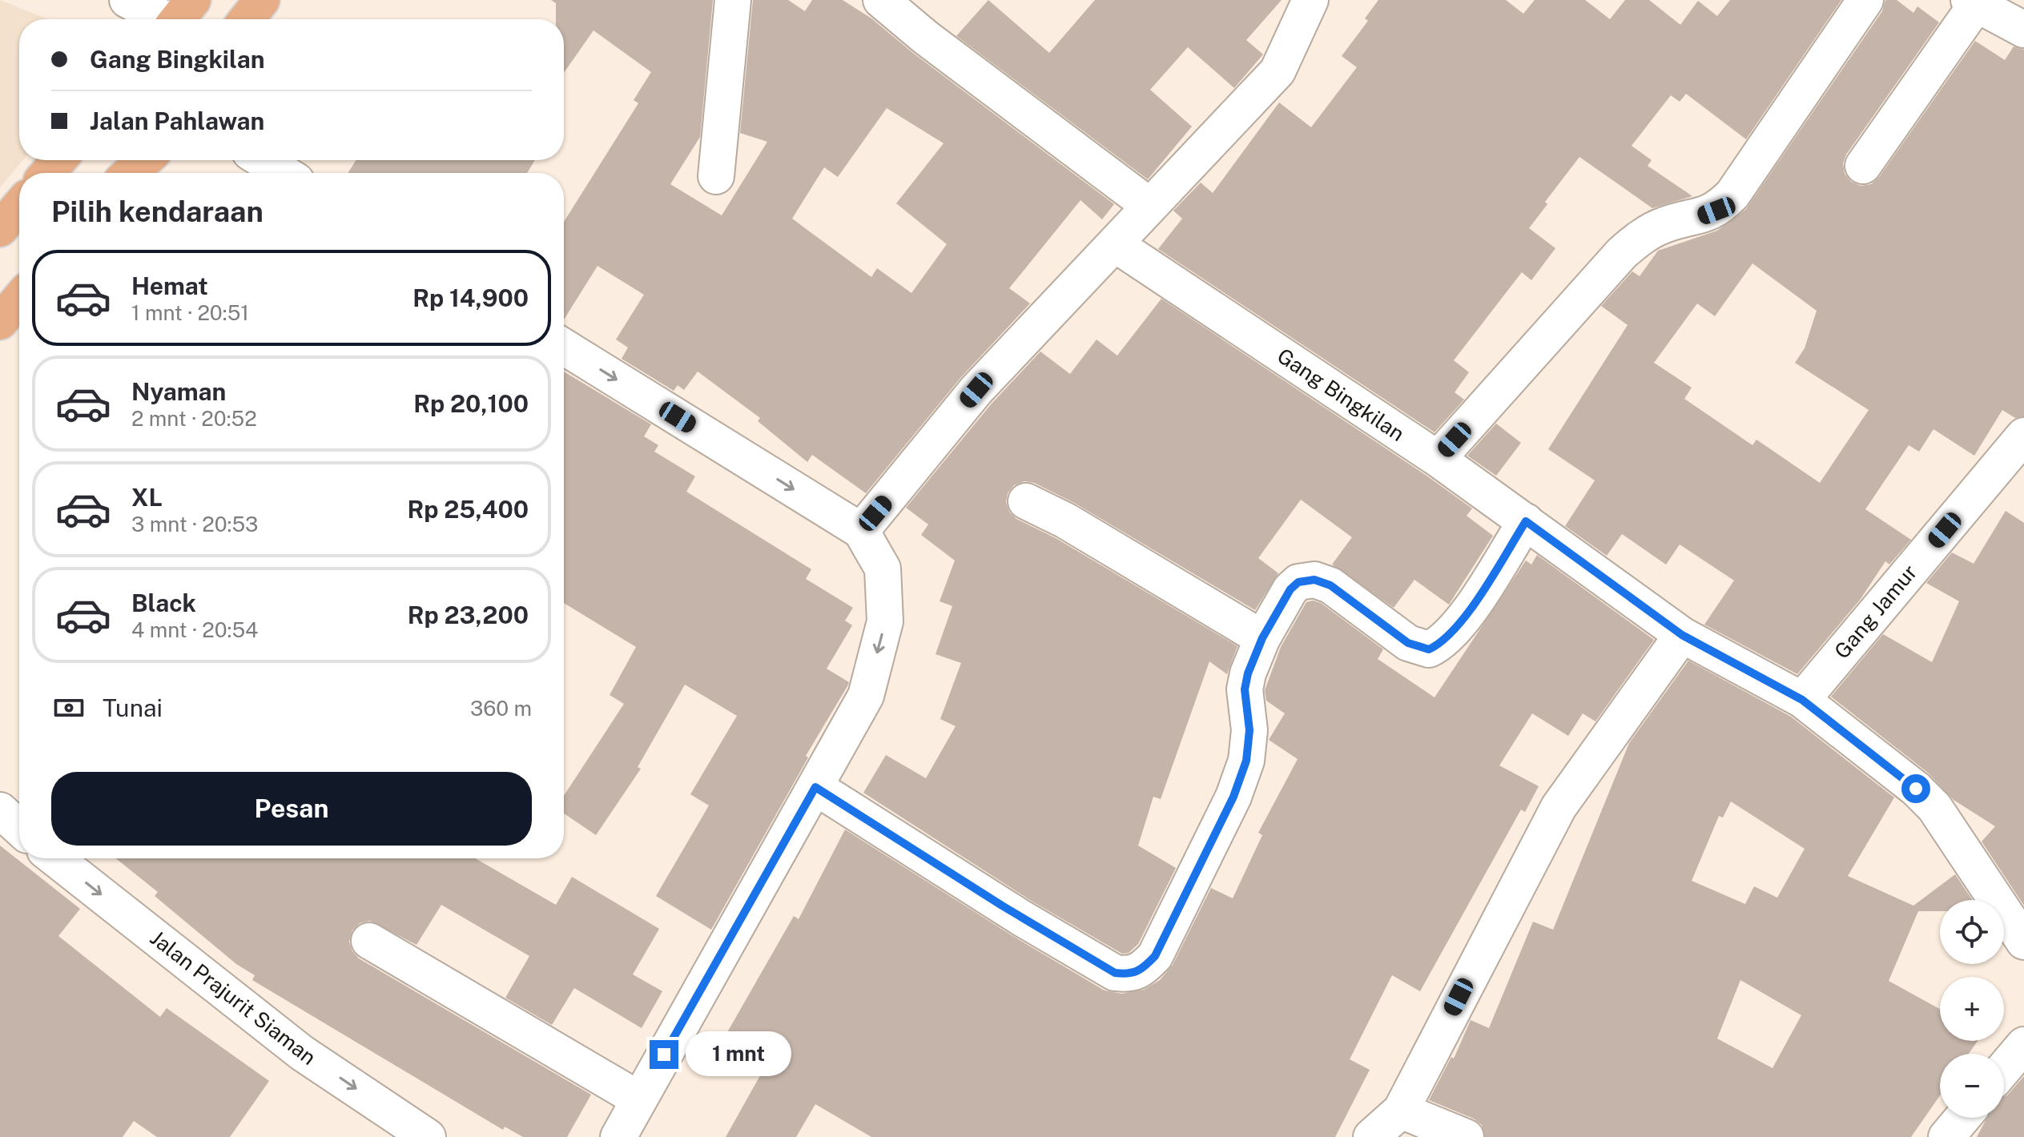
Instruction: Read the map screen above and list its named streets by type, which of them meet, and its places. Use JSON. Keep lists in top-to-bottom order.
{
  "streets": {
    "street": ["Gang Bingkilan", "Gang Jamur", "Jalan Prajurit Siaman"]
  },
  "crossings": [
    ["Gang Bingkilan", "Gang Jamur"]
  ],
  "page": {
    "banner": ["Gang Bingkilan", "Jalan Pahlawan"],
    "heading": "Pilih kendaraan",
    "list": [
      {
        "name": "Hemat",
        "note": "1 mnt · 20:51",
        "value": "Rp 14,900"
      },
      {
        "name": "Nyaman",
        "note": "2 mnt · 20:52",
        "value": "Rp 20,100"
      },
      {
        "name": "XL",
        "note": "3 mnt · 20:53",
        "value": "Rp 25,400"
      },
      {
        "name": "Black",
        "note": "4 mnt · 20:54",
        "value": "Rp 23,200"
      }
    ],
    "pay": ["Tunai", "360 m"],
    "buttons": "Pesan",
    "map_buttons": ["+", "−"],
    "bubble": "1 mnt"
  }
}
